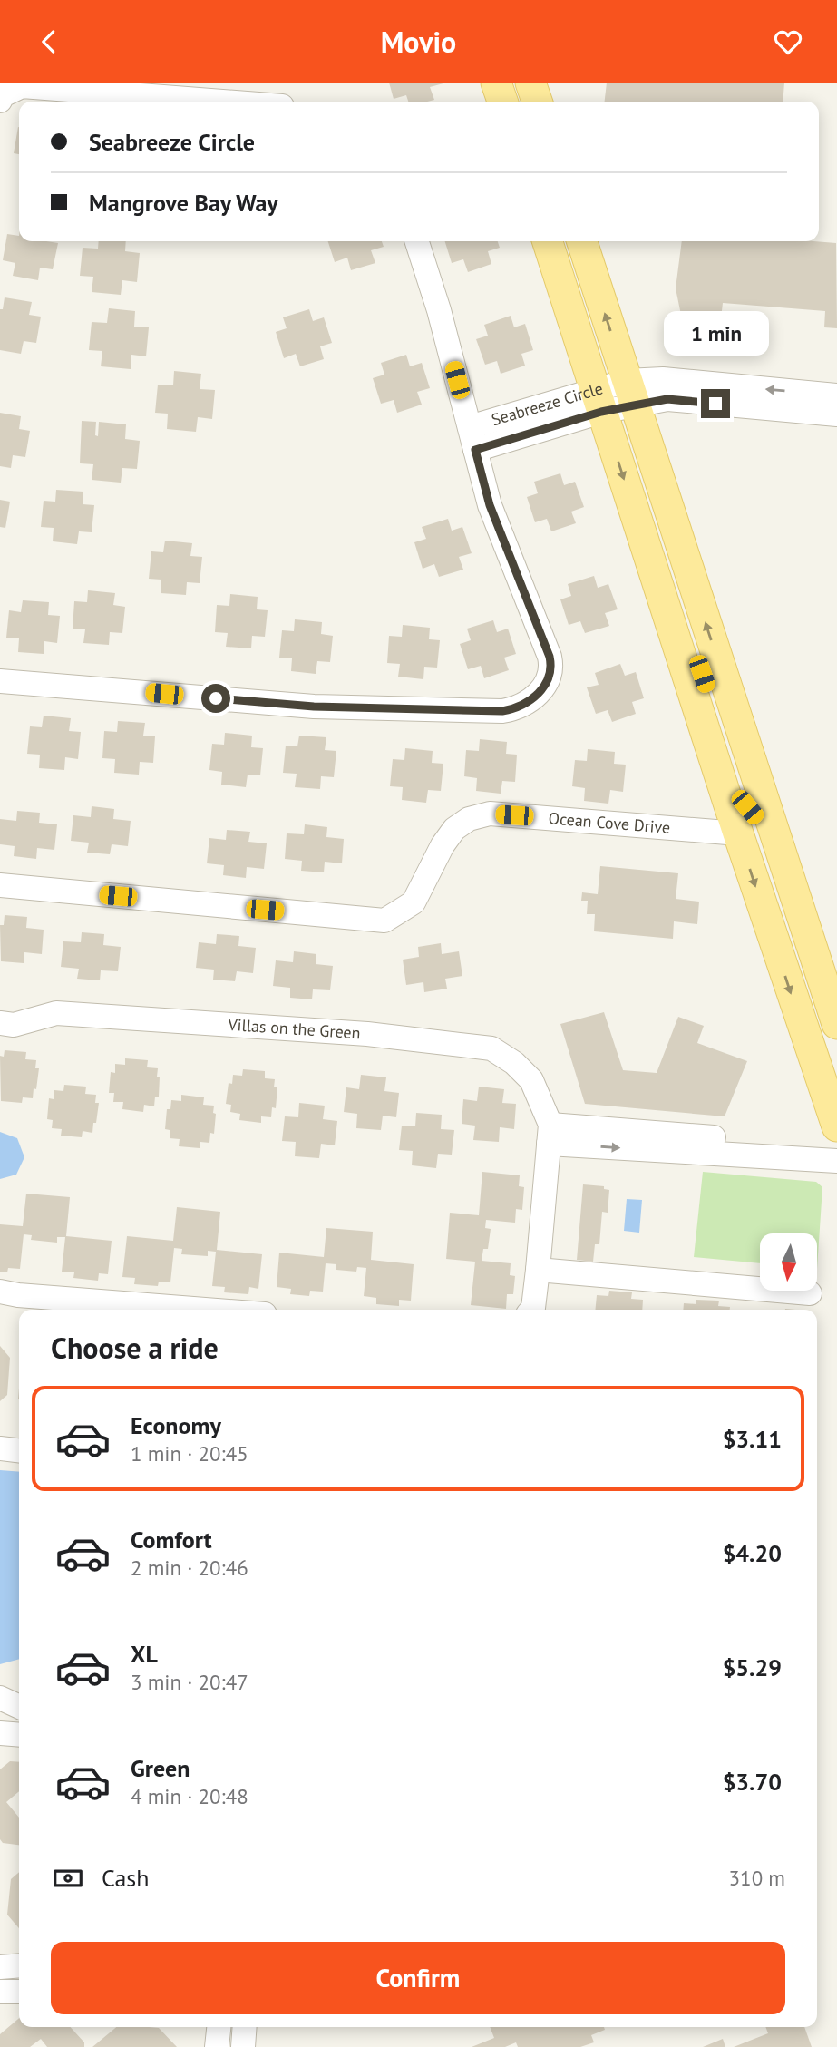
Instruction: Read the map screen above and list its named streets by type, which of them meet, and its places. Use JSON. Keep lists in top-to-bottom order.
{
  "streets": {
    "street": ["Seabreeze Circle", "Ocean Cove Drive", "Villas on the Green"]
  },
  "north": "bottom",
  "page": {
    "header": "Movio",
    "banner": ["Seabreeze Circle", "Mangrove Bay Way"],
    "bubble": "1 min",
    "heading": "Choose a ride",
    "list": [
      {
        "name": "Economy",
        "note": "1 min · 20:45",
        "value": "$3.11"
      },
      {
        "name": "Comfort",
        "note": "2 min · 20:46",
        "value": "$4.20"
      },
      {
        "name": "XL",
        "note": "3 min · 20:47",
        "value": "$5.29"
      },
      {
        "name": "Green",
        "note": "4 min · 20:48",
        "value": "$3.70"
      }
    ],
    "pay": ["Cash", "310 m"],
    "buttons": "Confirm"
  }
}
